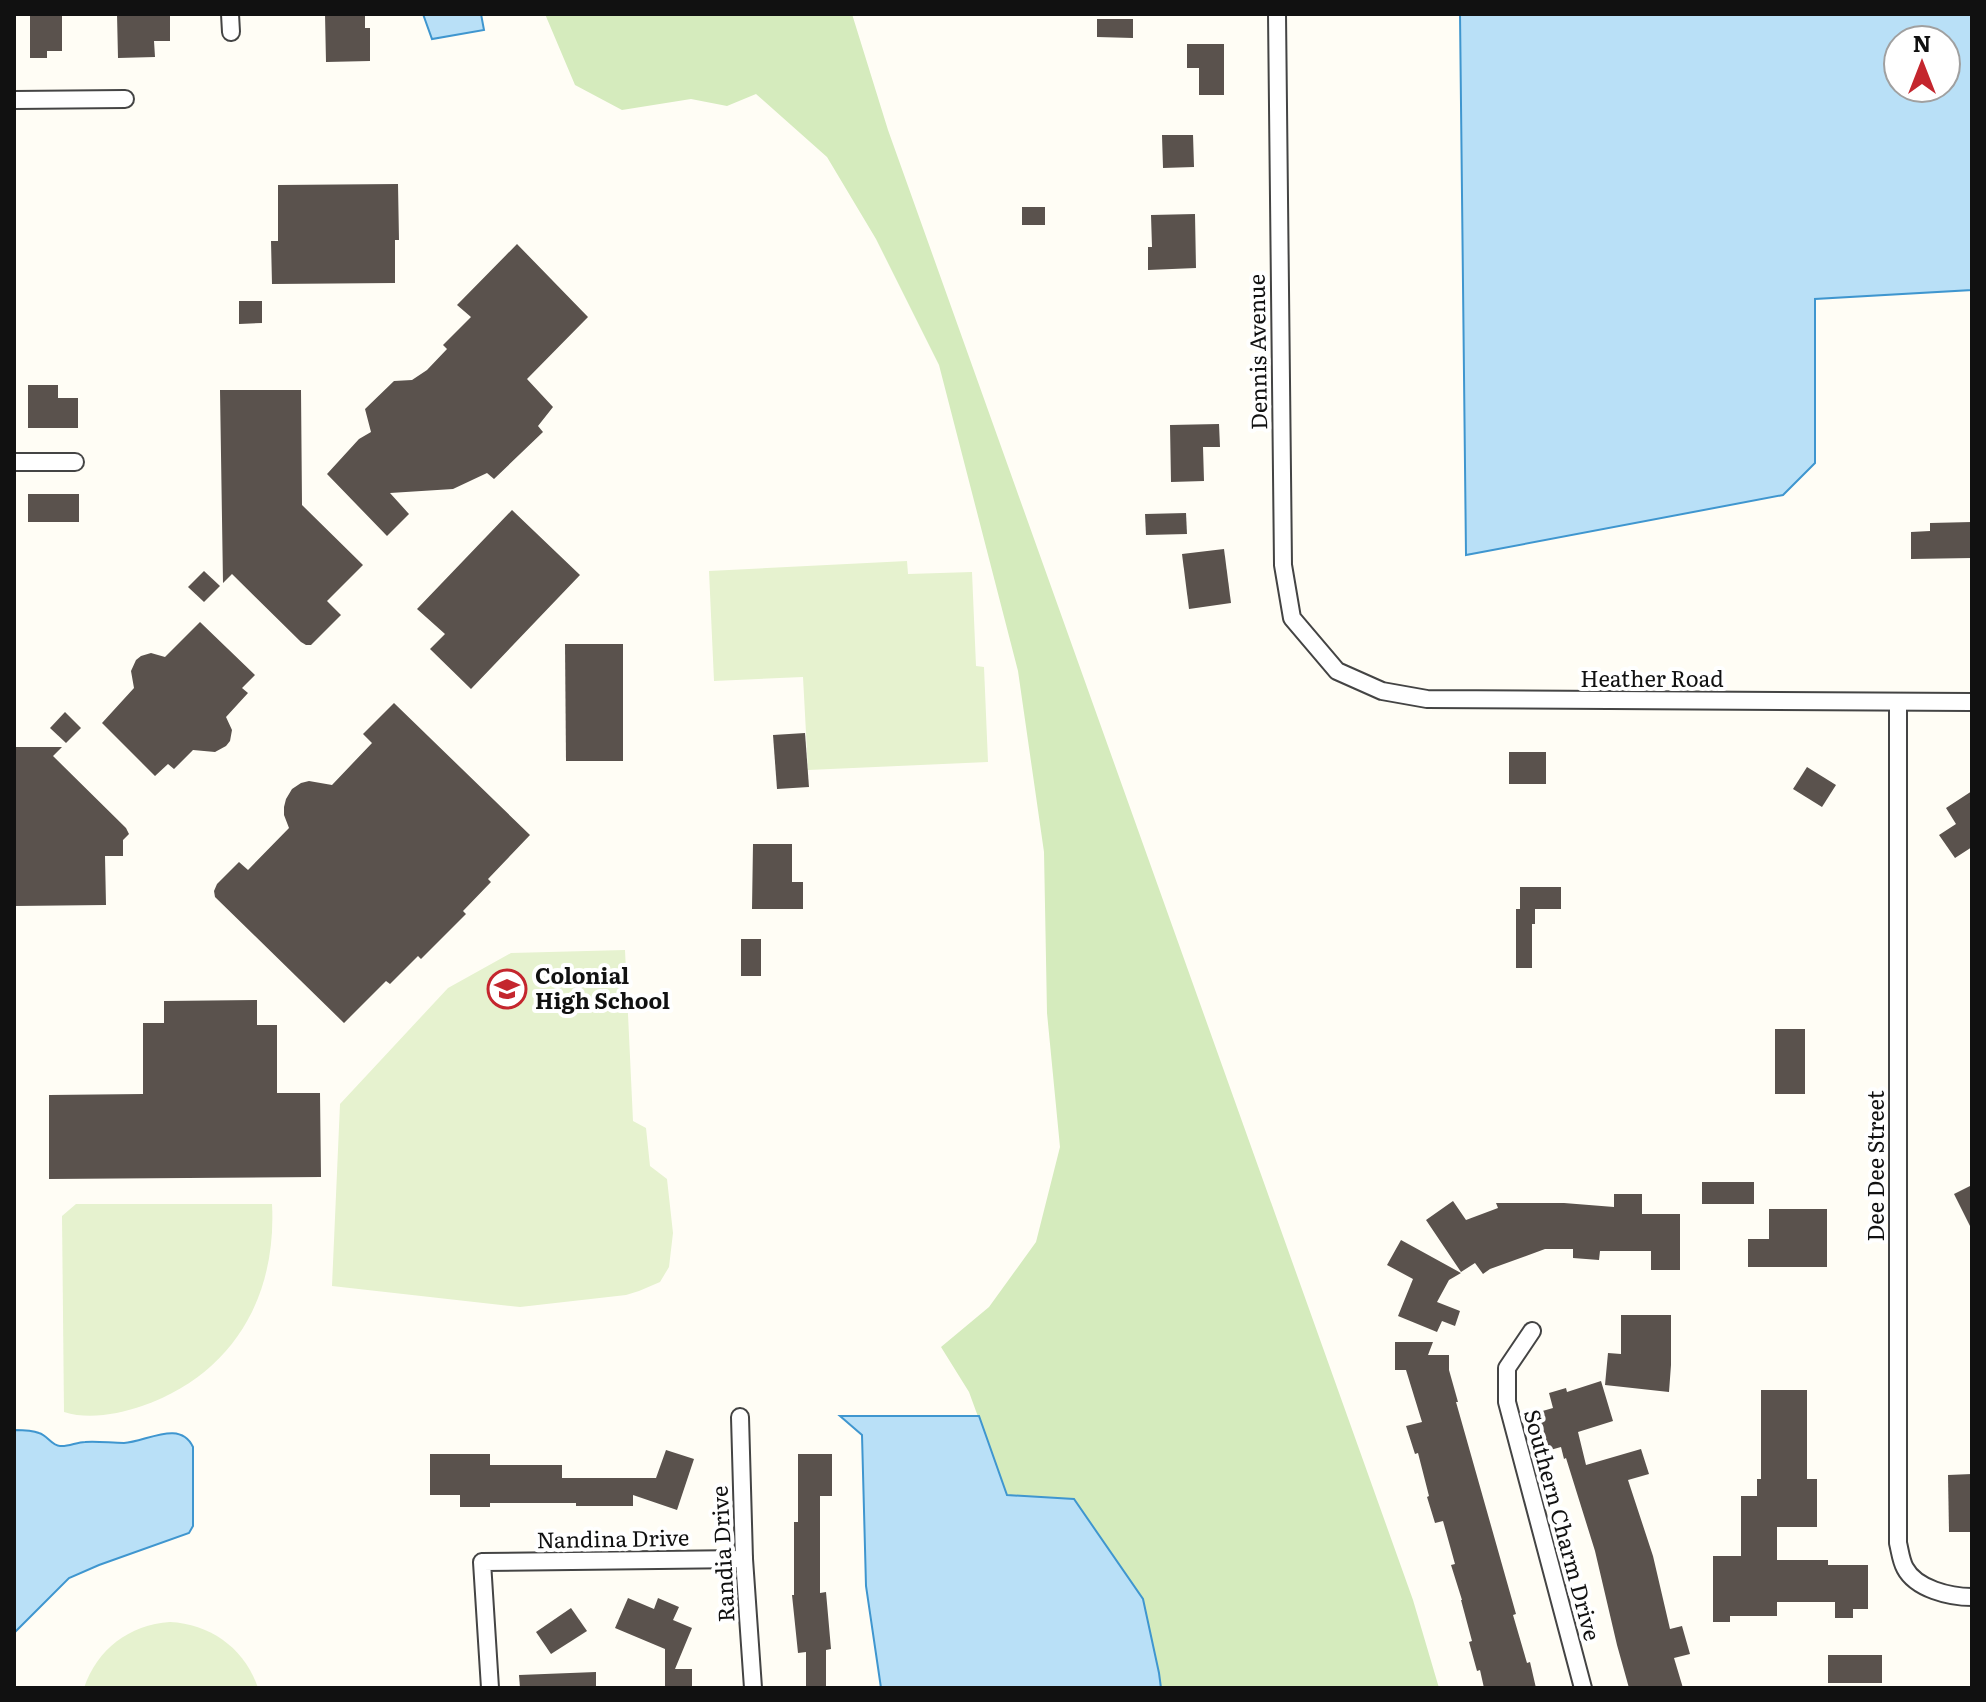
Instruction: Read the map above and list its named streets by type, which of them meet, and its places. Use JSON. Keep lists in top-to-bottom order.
{
  "streets": {
    "street": [
      "Dennis Avenue",
      "Heather Road",
      "Dee Dee Street",
      "Southern Charm Drive",
      "Nandina Drive",
      "Randia Drive"
    ]
  },
  "crossings": [
    ["Dennis Avenue", "Heather Road"],
    ["Heather Road", "Dee Dee Street"],
    ["Nandina Drive", "Randia Drive"]
  ],
  "places": {
    "school or university": ["Colonial High School"]
  },
  "north": "top"
}
